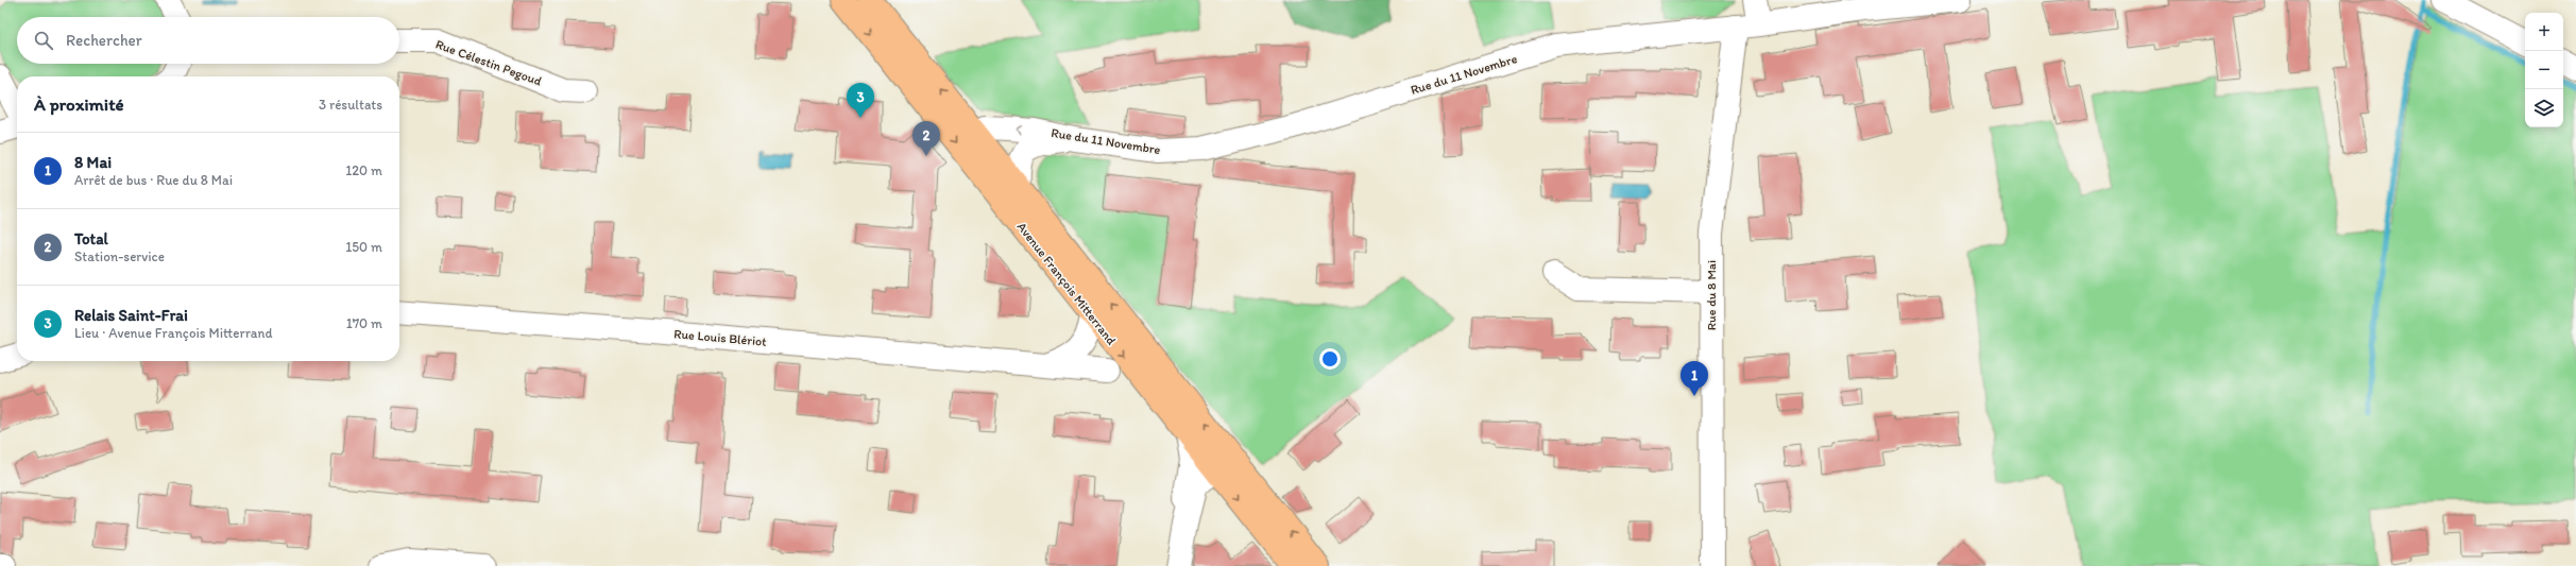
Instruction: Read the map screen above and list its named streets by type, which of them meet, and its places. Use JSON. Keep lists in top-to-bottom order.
{
  "streets": {
    "main road": ["Avenue François Mitterrand"],
    "street": [
      "Rue Célestin Pegoud",
      "Rue du 11 Novembre",
      "Rue du 8 Mai",
      "Rue Louis Blériot"
    ]
  },
  "crossings": [
    ["Rue du 11 Novembre", "Avenue François Mitterrand"],
    ["Rue du 11 Novembre", "Rue du 8 Mai"],
    ["Avenue François Mitterrand", "Rue Louis Blériot"]
  ],
  "page": {
    "map_buttons": ["+", "−"],
    "search": "Rechercher",
    "heading": ["À proximité", "3 résultats"],
    "pins": ["3", "2", "1"],
    "list": [
      {
        "mark": "1",
        "name": "8 Mai",
        "note": "Arrêt de bus · Rue du 8 Mai",
        "value": "120 m"
      },
      {
        "mark": "2",
        "name": "Total",
        "note": "Station-service",
        "value": "150 m"
      },
      {
        "mark": "3",
        "name": "Relais Saint-Frai",
        "note": "Lieu · Avenue François Mitterrand",
        "value": "170 m"
      }
    ]
  }
}
